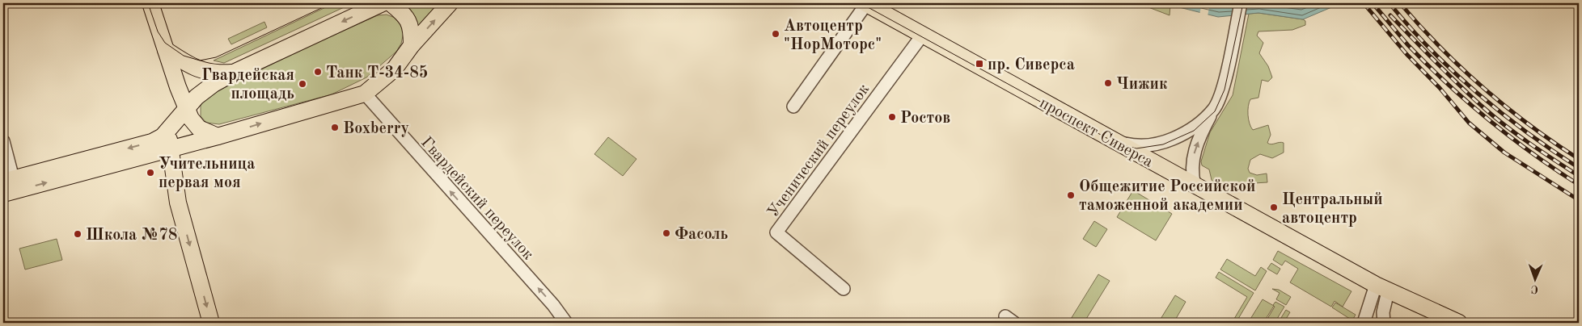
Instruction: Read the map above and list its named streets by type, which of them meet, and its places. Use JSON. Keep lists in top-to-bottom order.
{
  "streets": {
    "main road": ["проспект Сиверса"],
    "street": ["Ученический переулок", "Гвардейский переулок"]
  },
  "crossings": [
    ["проспект Сиверса", "Ученический переулок"]
  ],
  "one_way": ["Гвардейский переулок"],
  "places": {
    "other": [
      "Автоцентр \"НорМоторс\"",
      "Танк Т-34-85",
      "Чижик",
      "Гвардейская площадь",
      "Ростов",
      "Boxberry",
      "Учительница первая моя",
      "Общежитие Российской таможенной академии",
      "Центральный автоцентр",
      "Фасоль",
      "Школа №78"
    ],
    "transit": ["пр. Сиверса"]
  },
  "north": "bottom"
}
